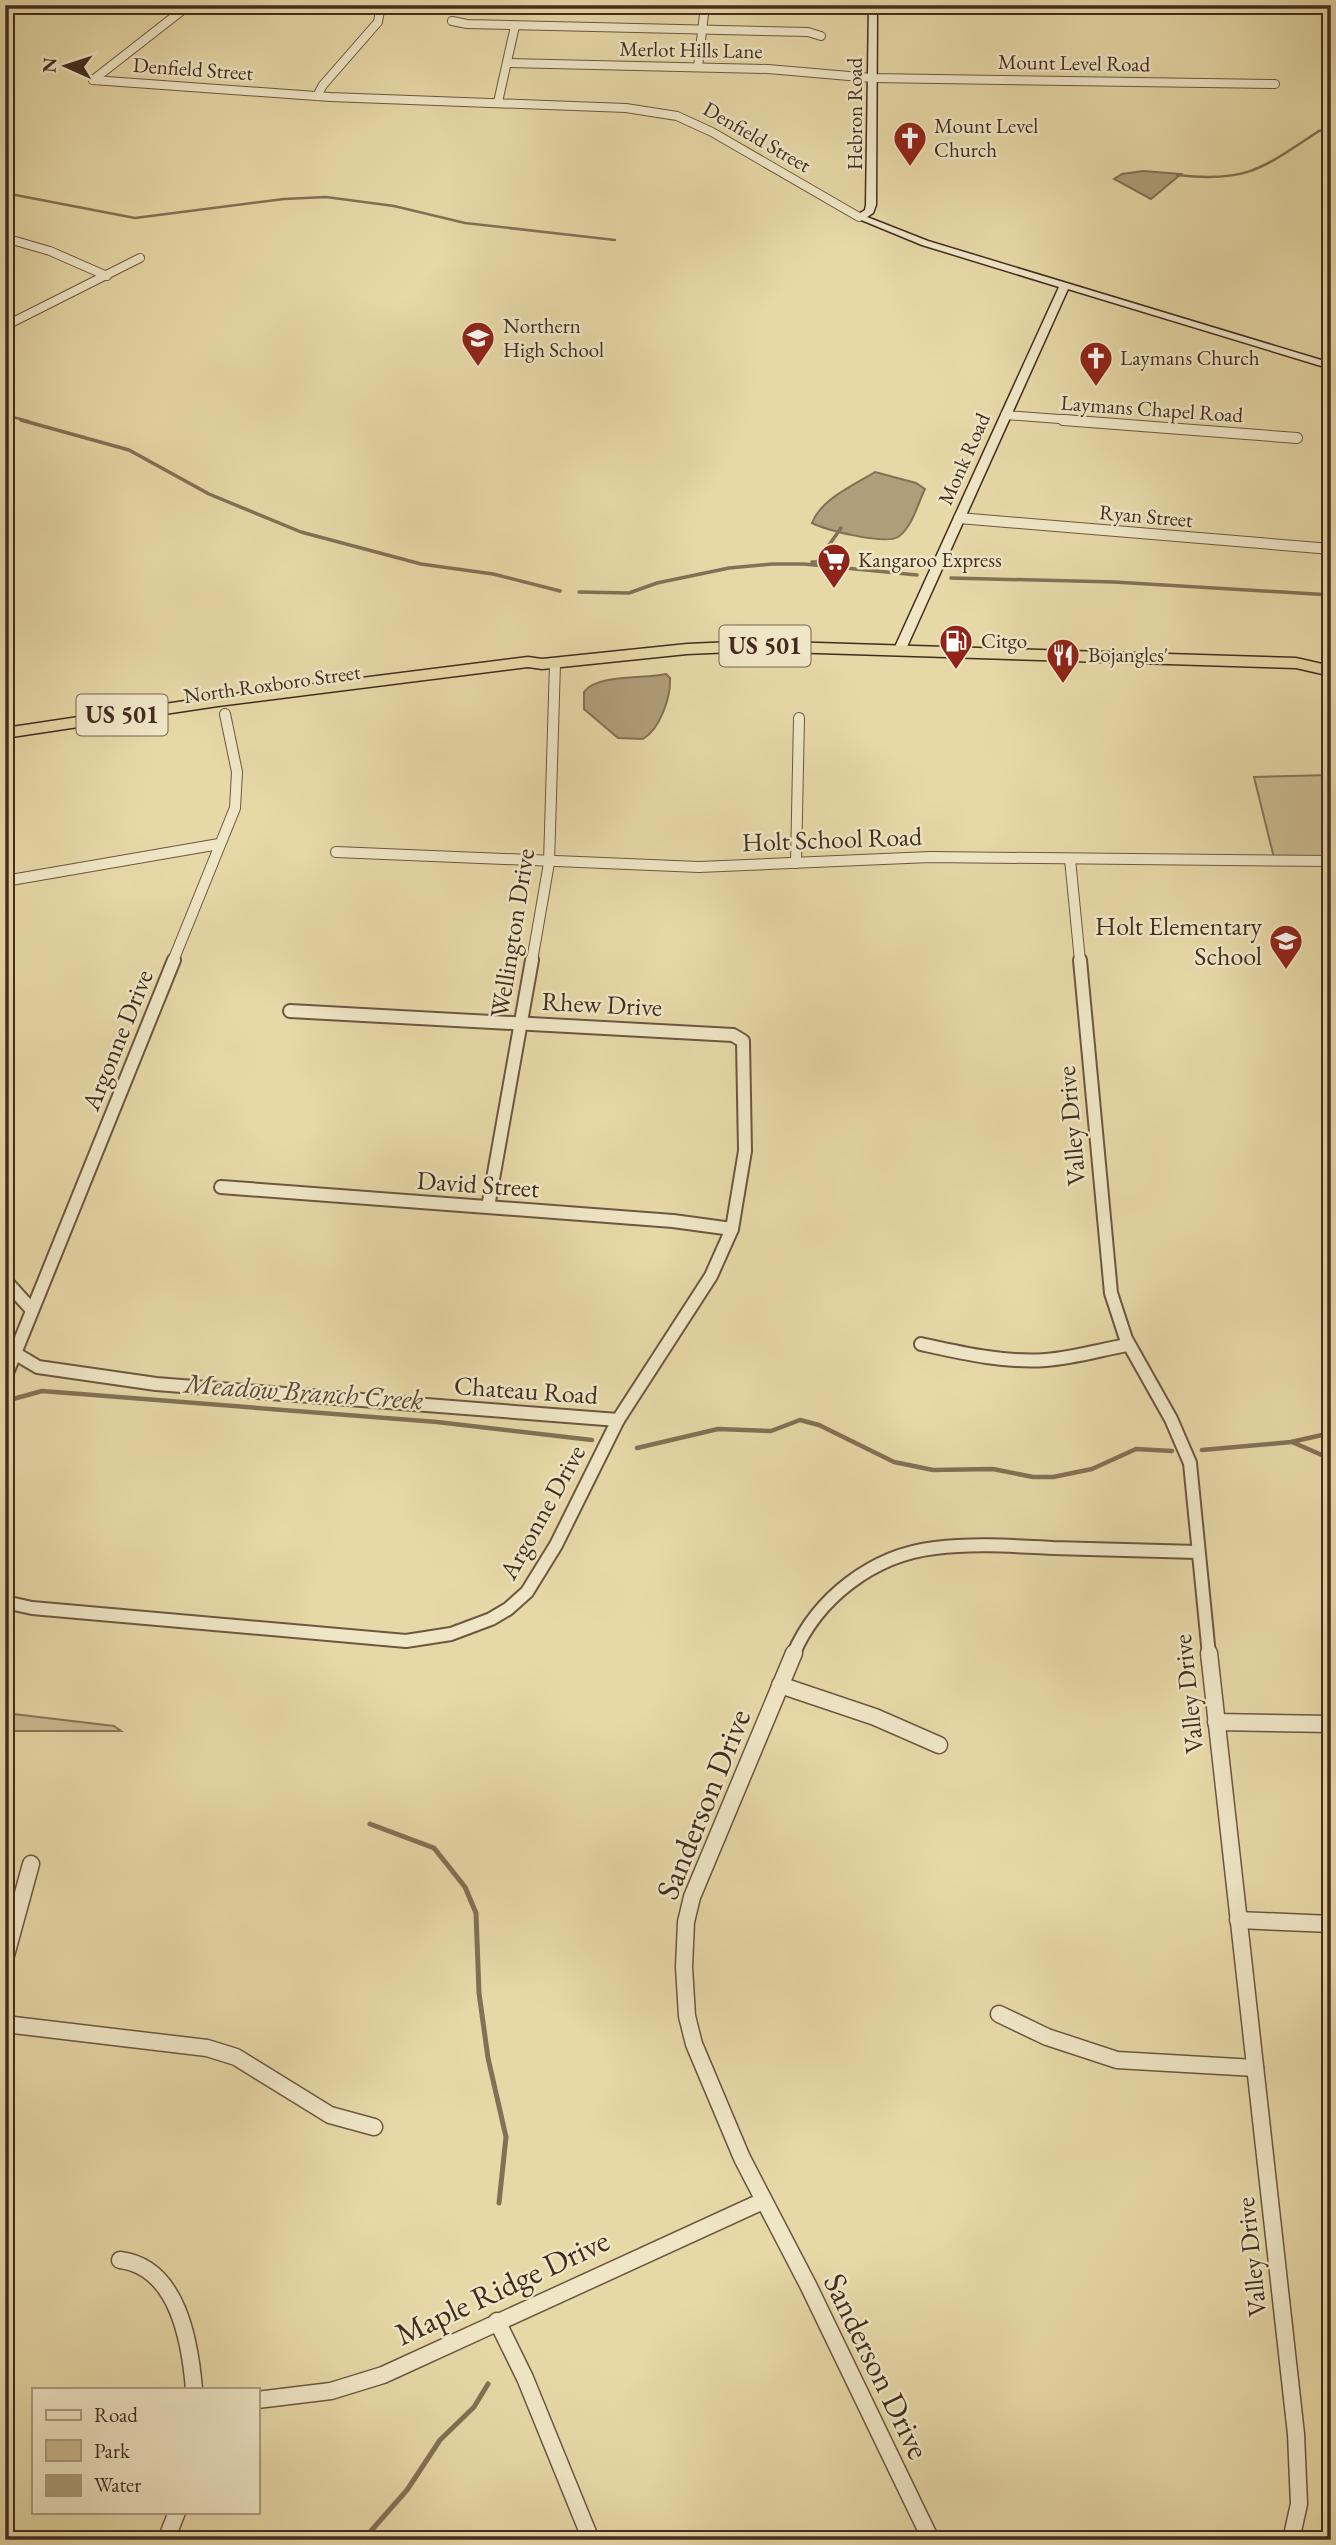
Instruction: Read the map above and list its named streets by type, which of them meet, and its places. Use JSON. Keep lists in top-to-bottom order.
{
  "streets": {
    "highway": ["US 501", "North Roxboro Street"],
    "street": [
      "Merlot Hills Lane",
      "Mount Level Road",
      "Denfield Street",
      "Hebron Road",
      "Laymans Chapel Road",
      "Monk Road",
      "Ryan Street",
      "Holt School Road",
      "Wellington Drive",
      "Rhew Drive",
      "Argonne Drive",
      "Valley Drive",
      "David Street",
      "Chateau Road",
      "Sanderson Drive",
      "Maple Ridge Drive"
    ]
  },
  "crossings": [
    ["Merlot Hills Lane", "Mount Level Road"],
    ["Merlot Hills Lane", "Hebron Road"],
    ["Mount Level Road", "Hebron Road"],
    ["Denfield Street", "Hebron Road"],
    ["Denfield Street", "Monk Road"],
    ["Laymans Chapel Road", "Monk Road"],
    ["Monk Road", "Ryan Street"],
    ["Monk Road", "North Roxboro Street"],
    ["North Roxboro Street", "Wellington Drive"],
    ["North Roxboro Street", "Argonne Drive"],
    ["Holt School Road", "Wellington Drive"],
    ["Holt School Road", "Valley Drive"],
    ["Wellington Drive", "Rhew Drive"],
    ["Wellington Drive", "David Street"],
    ["Rhew Drive", "Argonne Drive"],
    ["Argonne Drive", "David Street"],
    ["Argonne Drive", "Chateau Road"],
    ["Valley Drive", "Sanderson Drive"],
    ["Sanderson Drive", "Maple Ridge Drive"]
  ],
  "water": ["Meadow Branch Creek"],
  "places": {
    "church": ["Mount Level Church", "Laymans Church"],
    "school or university": ["Northern High School", "Holt Elementary School"],
    "supermarket": ["Kangaroo Express"],
    "fuel station": ["Citgo"],
    "restaurant": ["Bojangles'"]
  },
  "legend": ["Road", "Park", "Water"],
  "north": "left"
}
